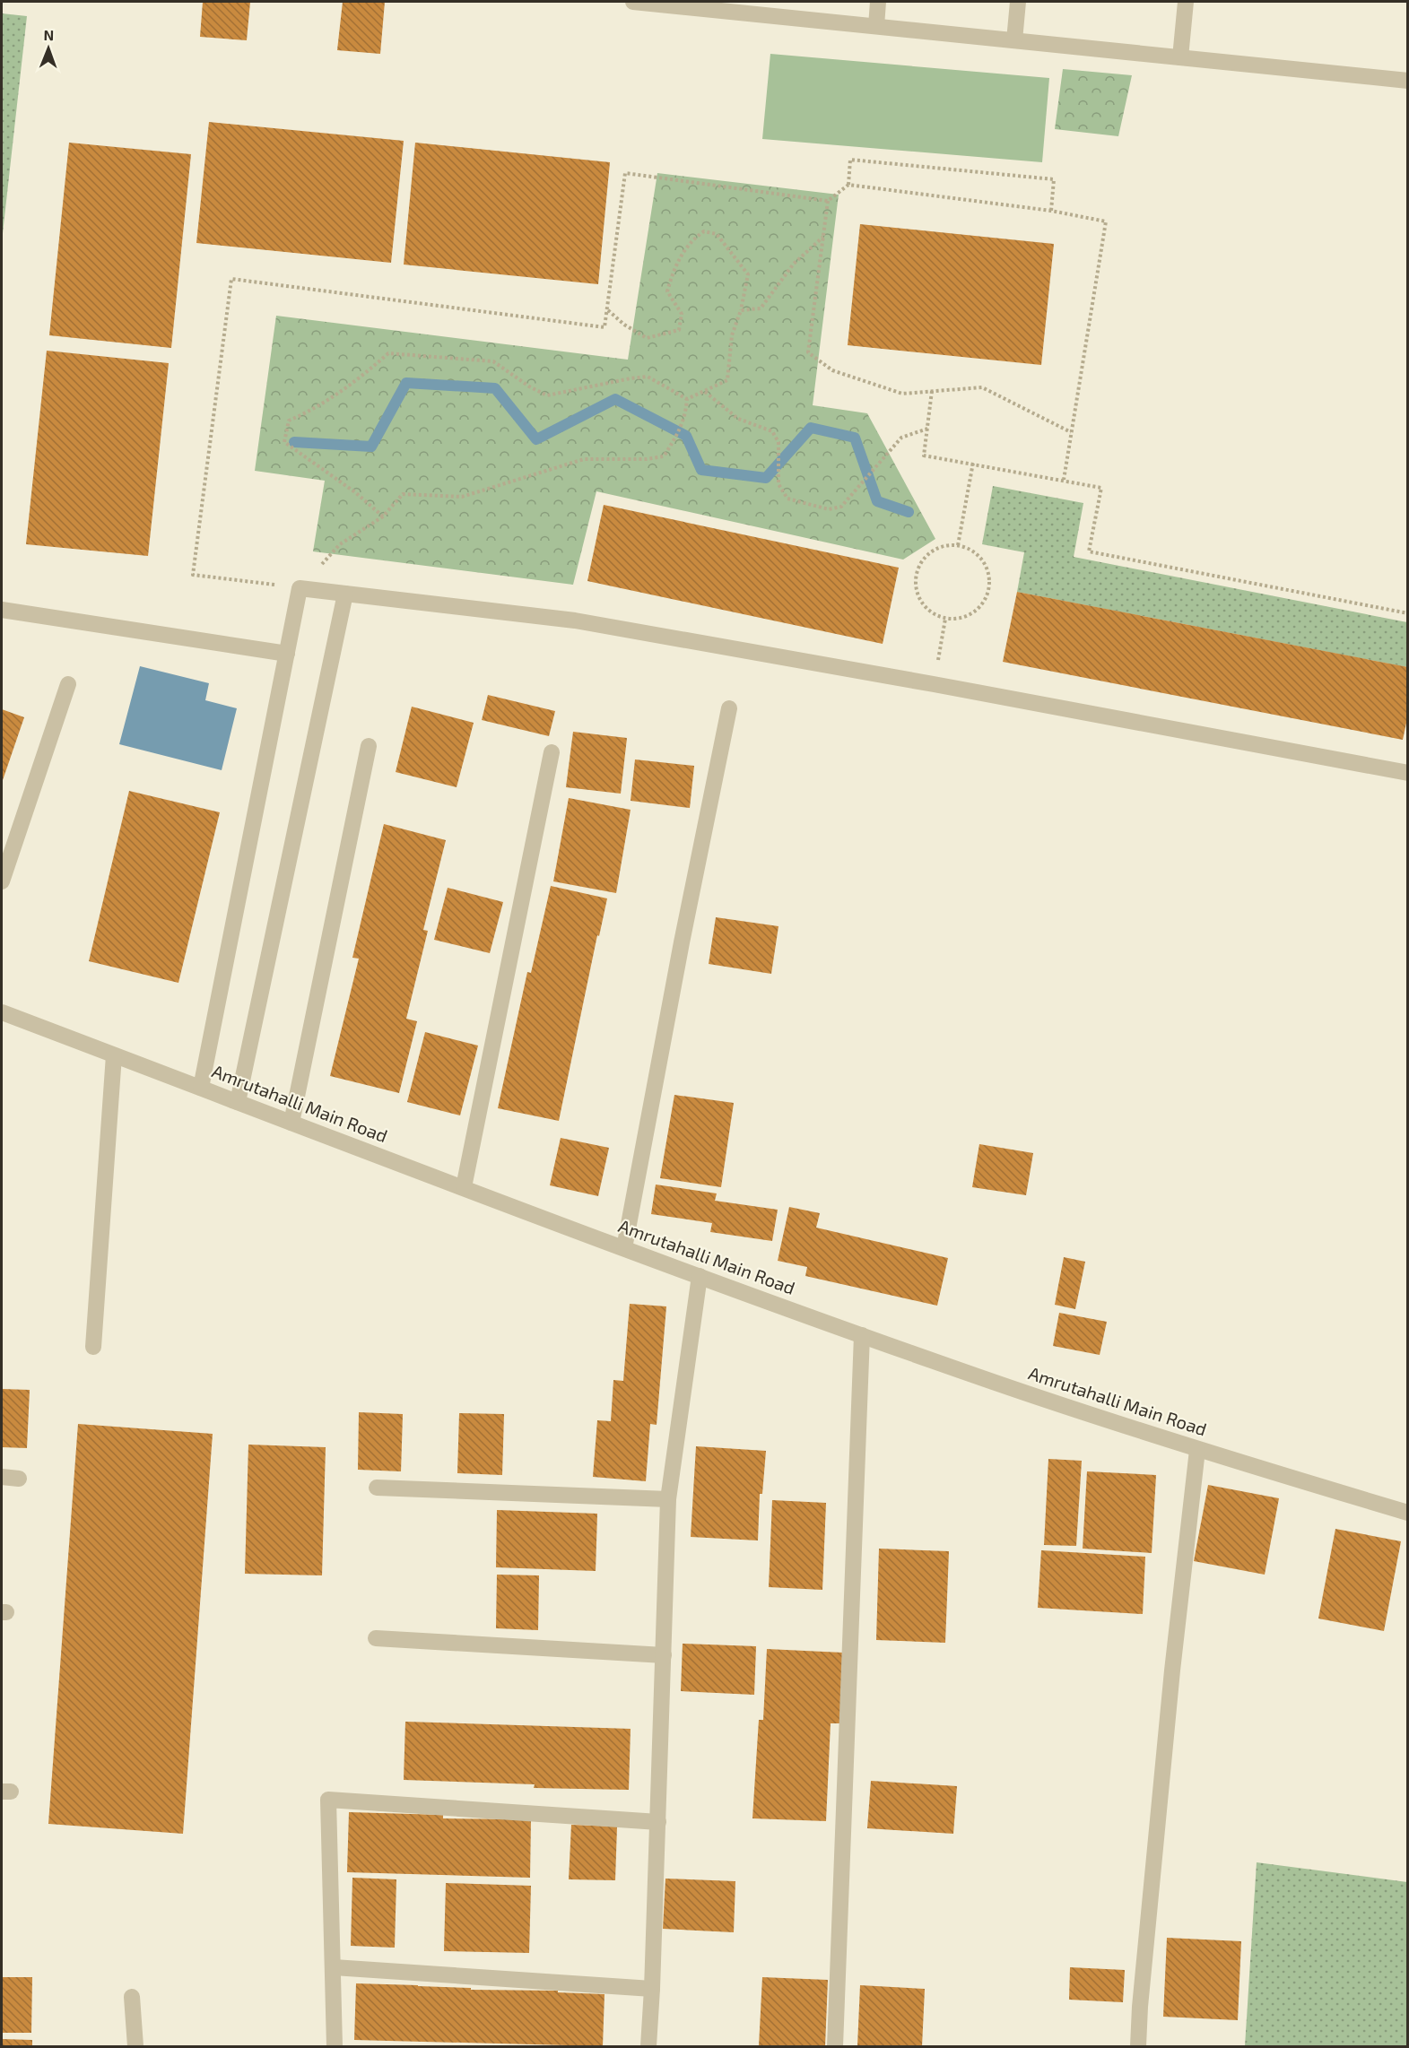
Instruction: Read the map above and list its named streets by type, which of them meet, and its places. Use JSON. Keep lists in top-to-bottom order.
{
  "streets": {
    "street": ["Amrutahalli Main Road"]
  },
  "north": "top"
}
